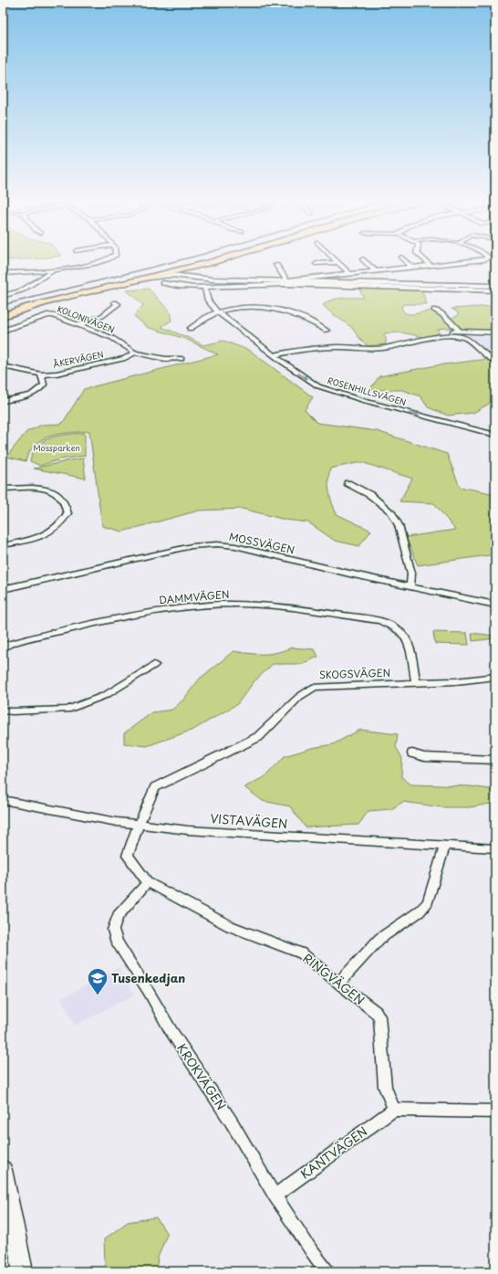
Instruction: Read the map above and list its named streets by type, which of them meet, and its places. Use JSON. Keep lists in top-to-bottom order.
{
  "streets": {
    "street": [
      "KOLONIVÄGEN",
      "ÅKERVÄGEN",
      "ROSENHILLSVÄGEN",
      "MOSSVÄGEN",
      "DAMMVÄGEN",
      "SKOGSVÄGEN",
      "VISTAVÄGEN",
      "RINGVÄGEN",
      "KROKVÄGEN",
      "KANTVÄGEN"
    ]
  },
  "crossings": [
    ["KOLONIVÄGEN", "ÅKERVÄGEN"],
    ["DAMMVÄGEN", "SKOGSVÄGEN"],
    ["SKOGSVÄGEN", "VISTAVÄGEN"],
    ["SKOGSVÄGEN", "RINGVÄGEN"],
    ["VISTAVÄGEN", "RINGVÄGEN"],
    ["RINGVÄGEN", "KROKVÄGEN"],
    ["RINGVÄGEN", "KANTVÄGEN"],
    ["KROKVÄGEN", "KANTVÄGEN"]
  ],
  "parks": ["Mossparken"],
  "places": {
    "school or university": ["Tusenkedjan"]
  }
}
